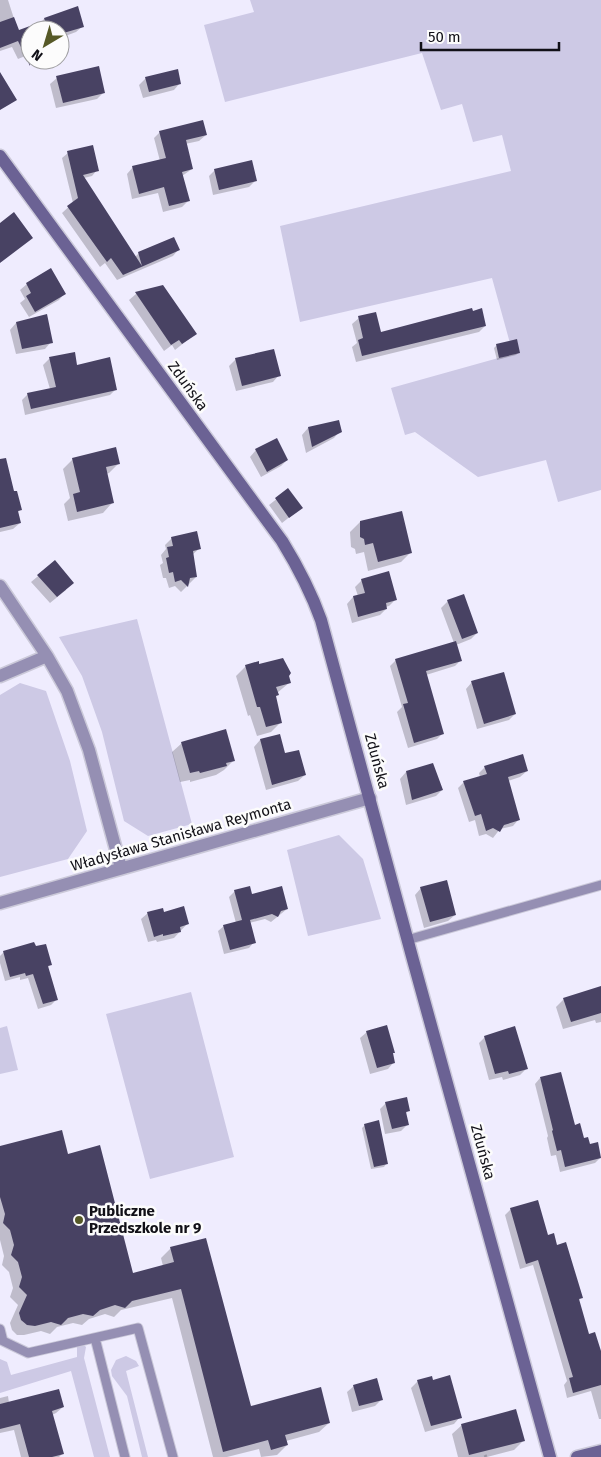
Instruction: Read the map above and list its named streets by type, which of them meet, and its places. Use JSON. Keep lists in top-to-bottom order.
{
  "streets": {
    "street": ["Zduńska", "Władysława Stanisława Reymonta"]
  },
  "crossings": [
    ["Zduńska", "Władysława Stanisława Reymonta"]
  ],
  "places": ["Publiczne Przedszkole nr 9"],
  "scale_bar": "50 m",
  "north": "bottom left"
}
